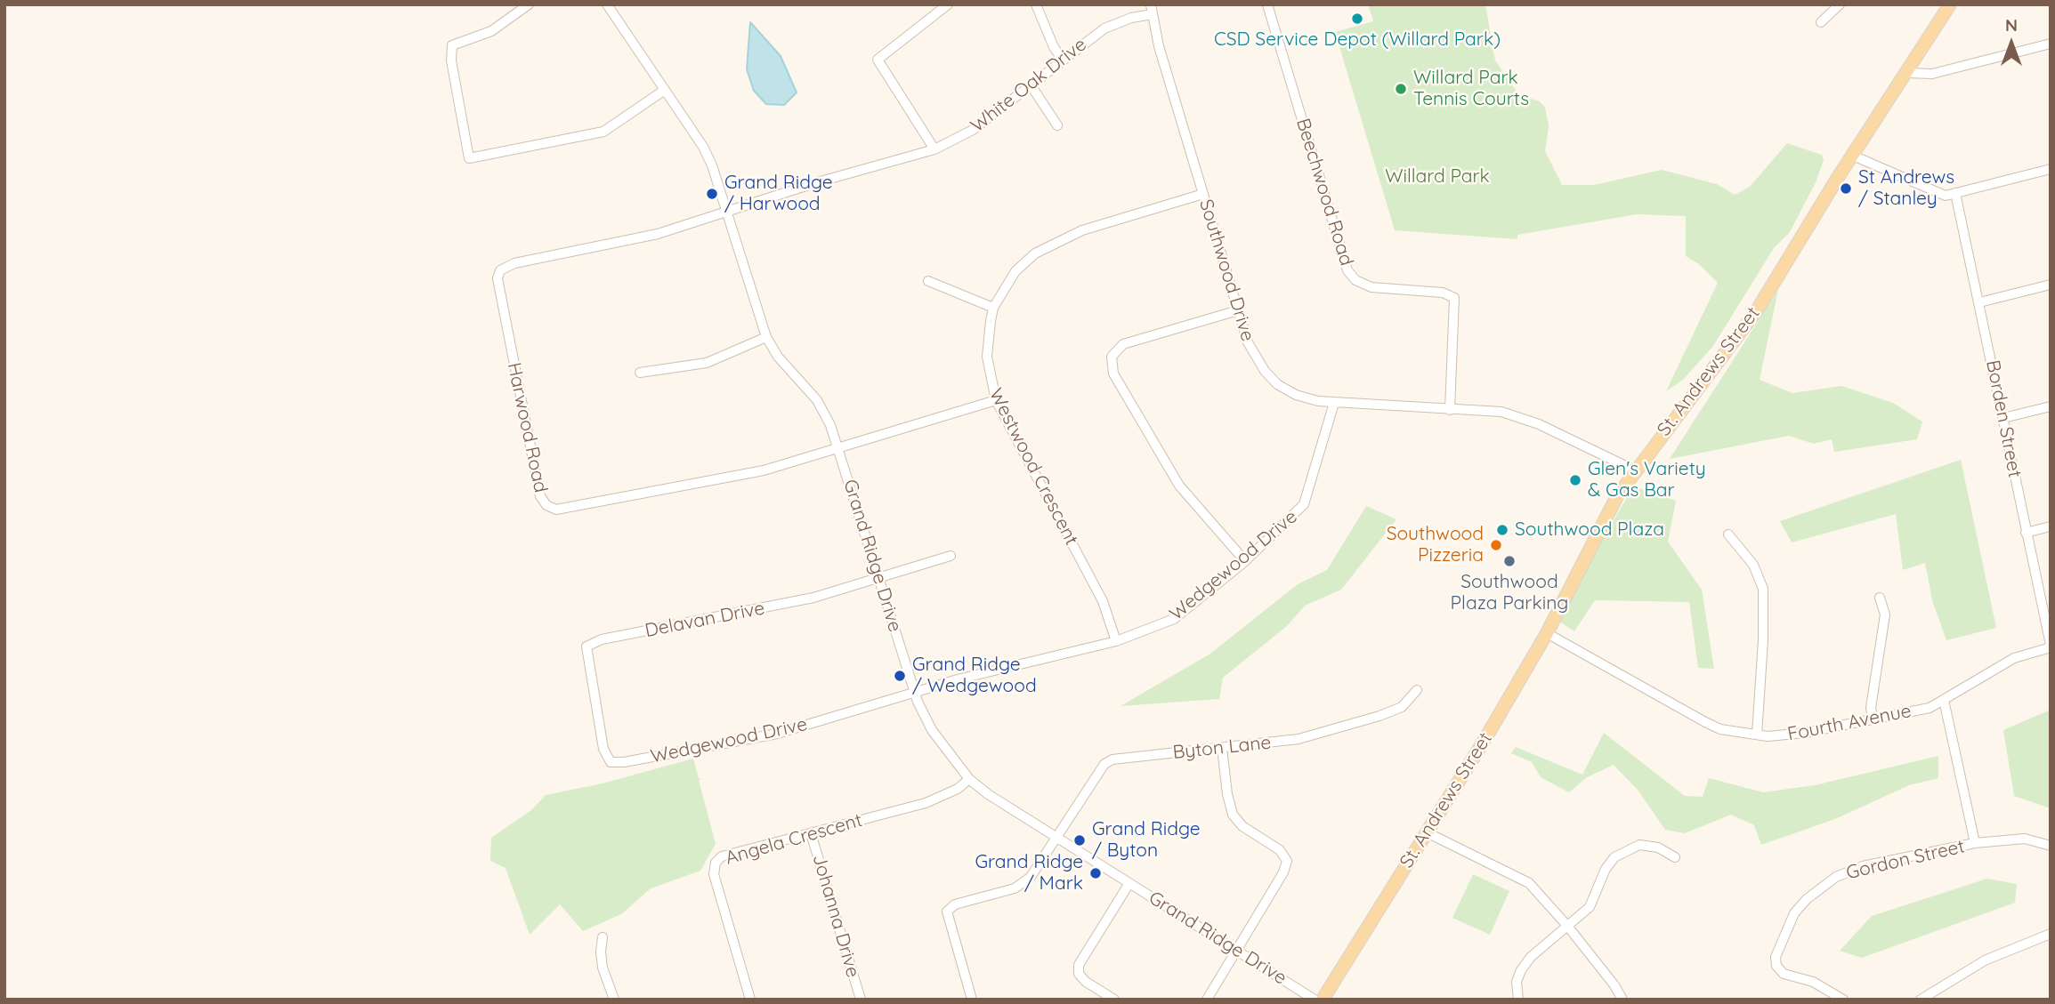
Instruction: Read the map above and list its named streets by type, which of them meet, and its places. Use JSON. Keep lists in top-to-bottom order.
{
  "streets": {
    "main road": ["St. Andrews Street"],
    "street": [
      "White Oak Drive",
      "Beechwood Road",
      "Southwood Drive",
      "Borden Street",
      "Harwood Road",
      "Westwood Crescent",
      "Grand Ridge Drive",
      "Wedgewood Drive",
      "Delavan Drive",
      "Fourth Avenue",
      "Byton Lane",
      "Angela Crescent",
      "Gordon Street",
      "Johanna Drive"
    ]
  },
  "crossings": [
    ["White Oak Drive", "Southwood Drive"],
    ["White Oak Drive", "Harwood Road"],
    ["White Oak Drive", "Grand Ridge Drive"],
    ["Beechwood Road", "Southwood Drive"],
    ["Southwood Drive", "St. Andrews Street"],
    ["Southwood Drive", "Westwood Crescent"],
    ["Southwood Drive", "Wedgewood Drive"],
    ["St. Andrews Street", "Fourth Avenue"],
    ["Borden Street", "Fourth Avenue"],
    ["Harwood Road", "Westwood Crescent"],
    ["Harwood Road", "Grand Ridge Drive"],
    ["Westwood Crescent", "Wedgewood Drive"],
    ["Grand Ridge Drive", "Wedgewood Drive"],
    ["Grand Ridge Drive", "Delavan Drive"],
    ["Grand Ridge Drive", "Byton Lane"],
    ["Grand Ridge Drive", "Angela Crescent"],
    ["Wedgewood Drive", "Delavan Drive"],
    ["Angela Crescent", "Johanna Drive"]
  ],
  "parks": ["Willard Park"],
  "places": [
    "CSD Service Depot (Willard Park)",
    "Willard Park Tennis Courts",
    "St Andrews / Stanley",
    "Grand Ridge / Harwood",
    "Glen's Variety & Gas Bar",
    "Southwood Plaza",
    "Southwood Pizzeria",
    "Southwood Plaza Parking",
    "Grand Ridge / Wedgewood",
    "Grand Ridge / Byton",
    "Grand Ridge / Mark"
  ],
  "north": "top"
}
